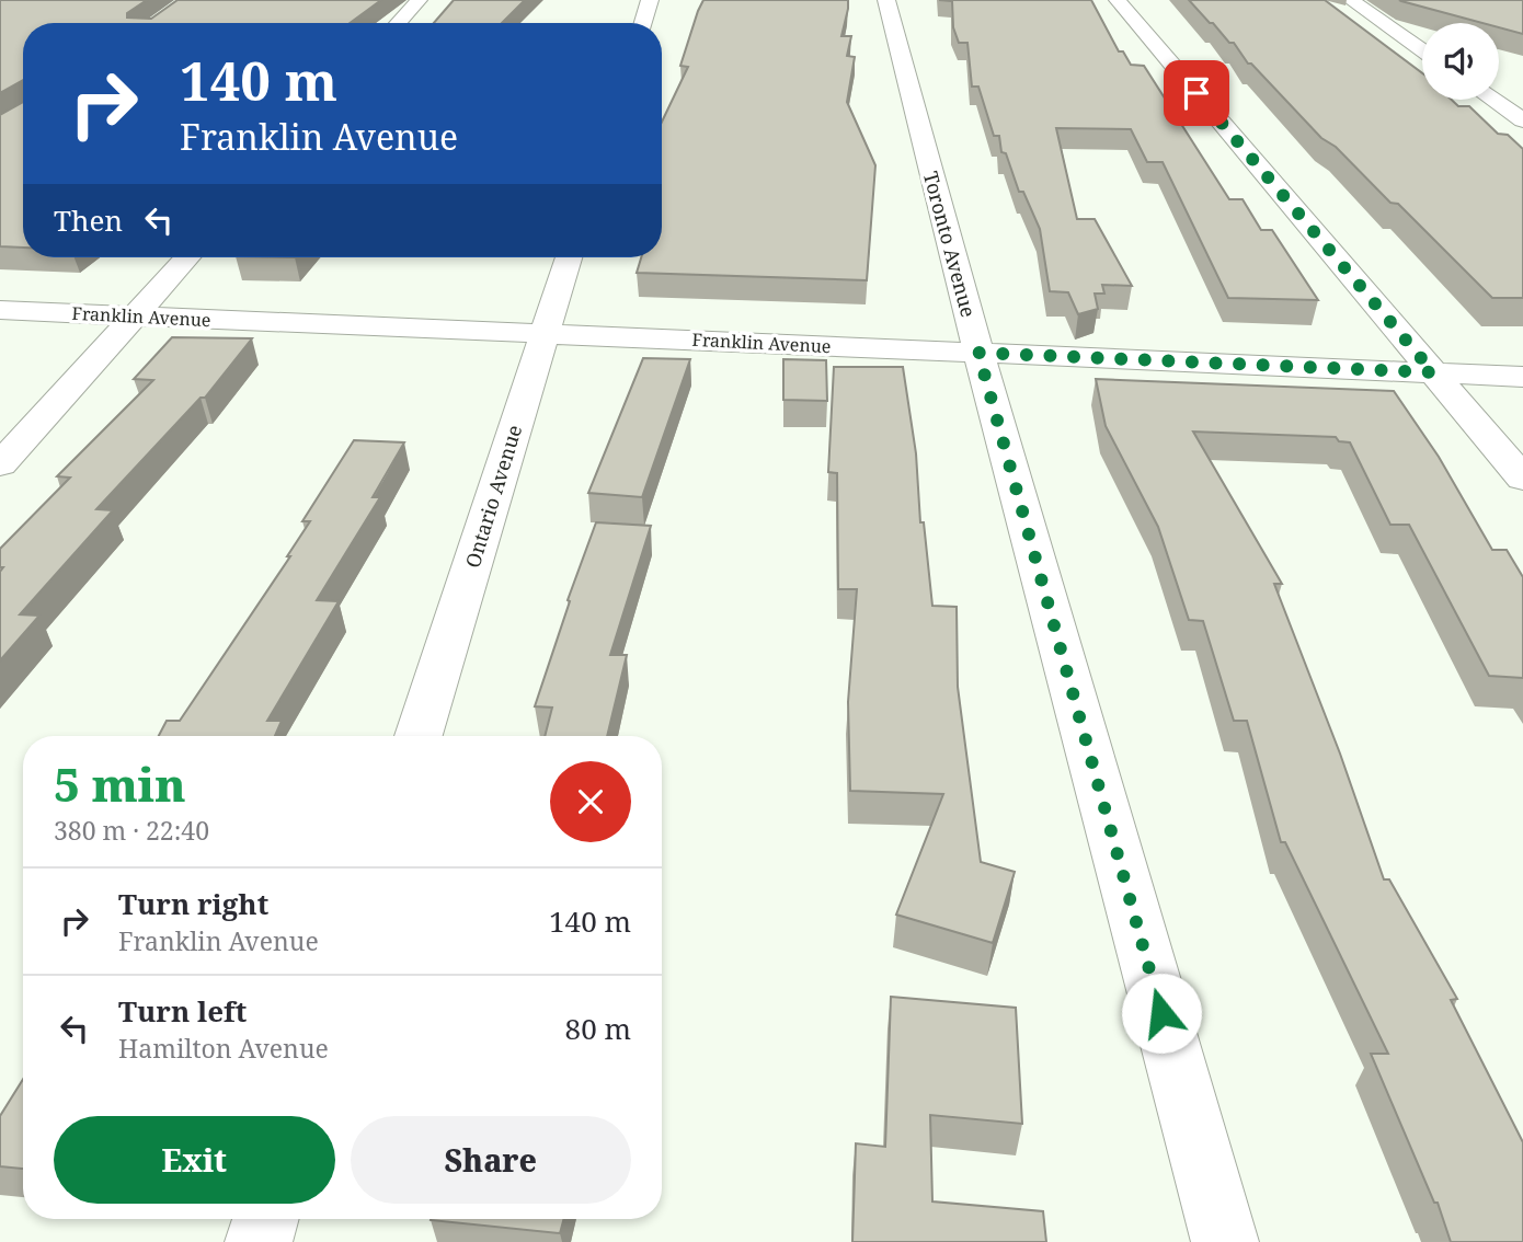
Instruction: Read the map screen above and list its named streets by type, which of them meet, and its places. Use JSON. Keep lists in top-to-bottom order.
{
  "streets": {
    "street": ["Toronto Avenue", "Franklin Avenue", "Ontario Avenue"]
  },
  "crossings": [
    ["Toronto Avenue", "Franklin Avenue"],
    ["Franklin Avenue", "Ontario Avenue"]
  ],
  "page": {
    "turn": ["140 m", "Franklin Avenue"],
    "then": "Then",
    "heading": ["5 min", "380 m · 22:40"],
    "list": [
      {
        "name": "Turn right",
        "note": "Franklin Avenue",
        "value": "140 m"
      },
      {
        "name": "Turn left",
        "note": "Hamilton Avenue",
        "value": "80 m"
      }
    ],
    "buttons": ["Exit", "Share"]
  }
}
